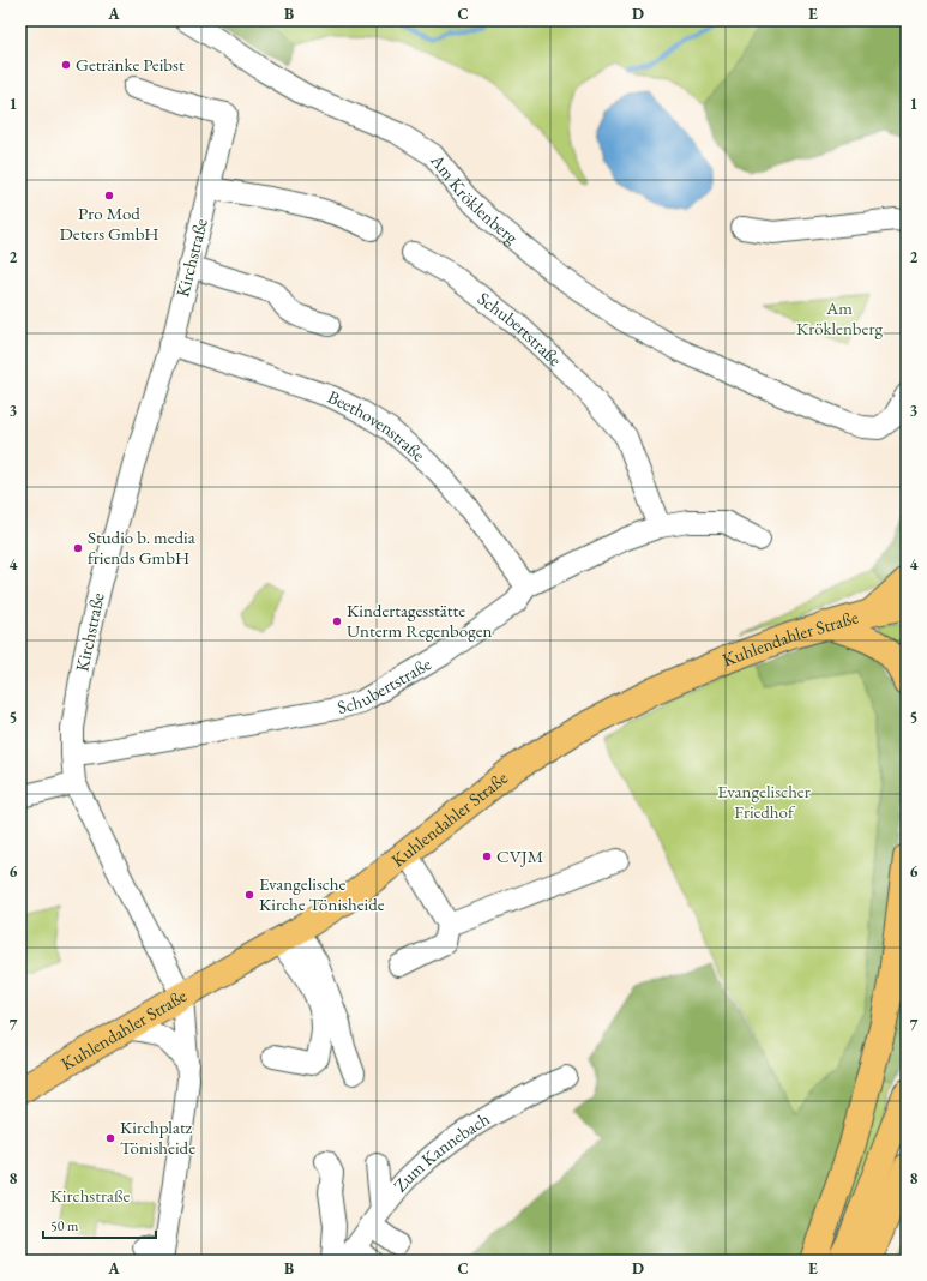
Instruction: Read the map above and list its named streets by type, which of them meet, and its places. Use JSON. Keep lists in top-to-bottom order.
{
  "streets": {
    "main road": ["Kuhlendahler Straße"],
    "street": [
      "Am Kröklenberg",
      "Kirchstraße",
      "Schubertstraße",
      "Beethovenstraße",
      "Zum Kannebach"
    ]
  },
  "crossings": [
    ["Kirchstraße", "Schubertstraße"],
    ["Kirchstraße", "Beethovenstraße"],
    ["Kirchstraße", "Kuhlendahler Straße"],
    ["Schubertstraße", "Beethovenstraße"]
  ],
  "parks": ["Am Kröklenberg", "Evangelischer Friedhof", "Kirchstraße"],
  "places": [
    "Getränke Peibst",
    "Pro Mod Deters GmbH",
    "Studio b. media friends GmbH",
    "Kindertagesstätte Unterm Regenbogen",
    "CVJM",
    "Evangelische Kirche Tönisheide",
    "Kirchplatz Tönisheide"
  ],
  "scale_bar": "50 m",
  "grid": {
    "columns": [
      "A",
      "B",
      "C",
      "D",
      "E"
    ],
    "rows": [
      "1",
      "2",
      "3",
      "4",
      "5",
      "6",
      "7",
      "8"
    ]
  }
}
